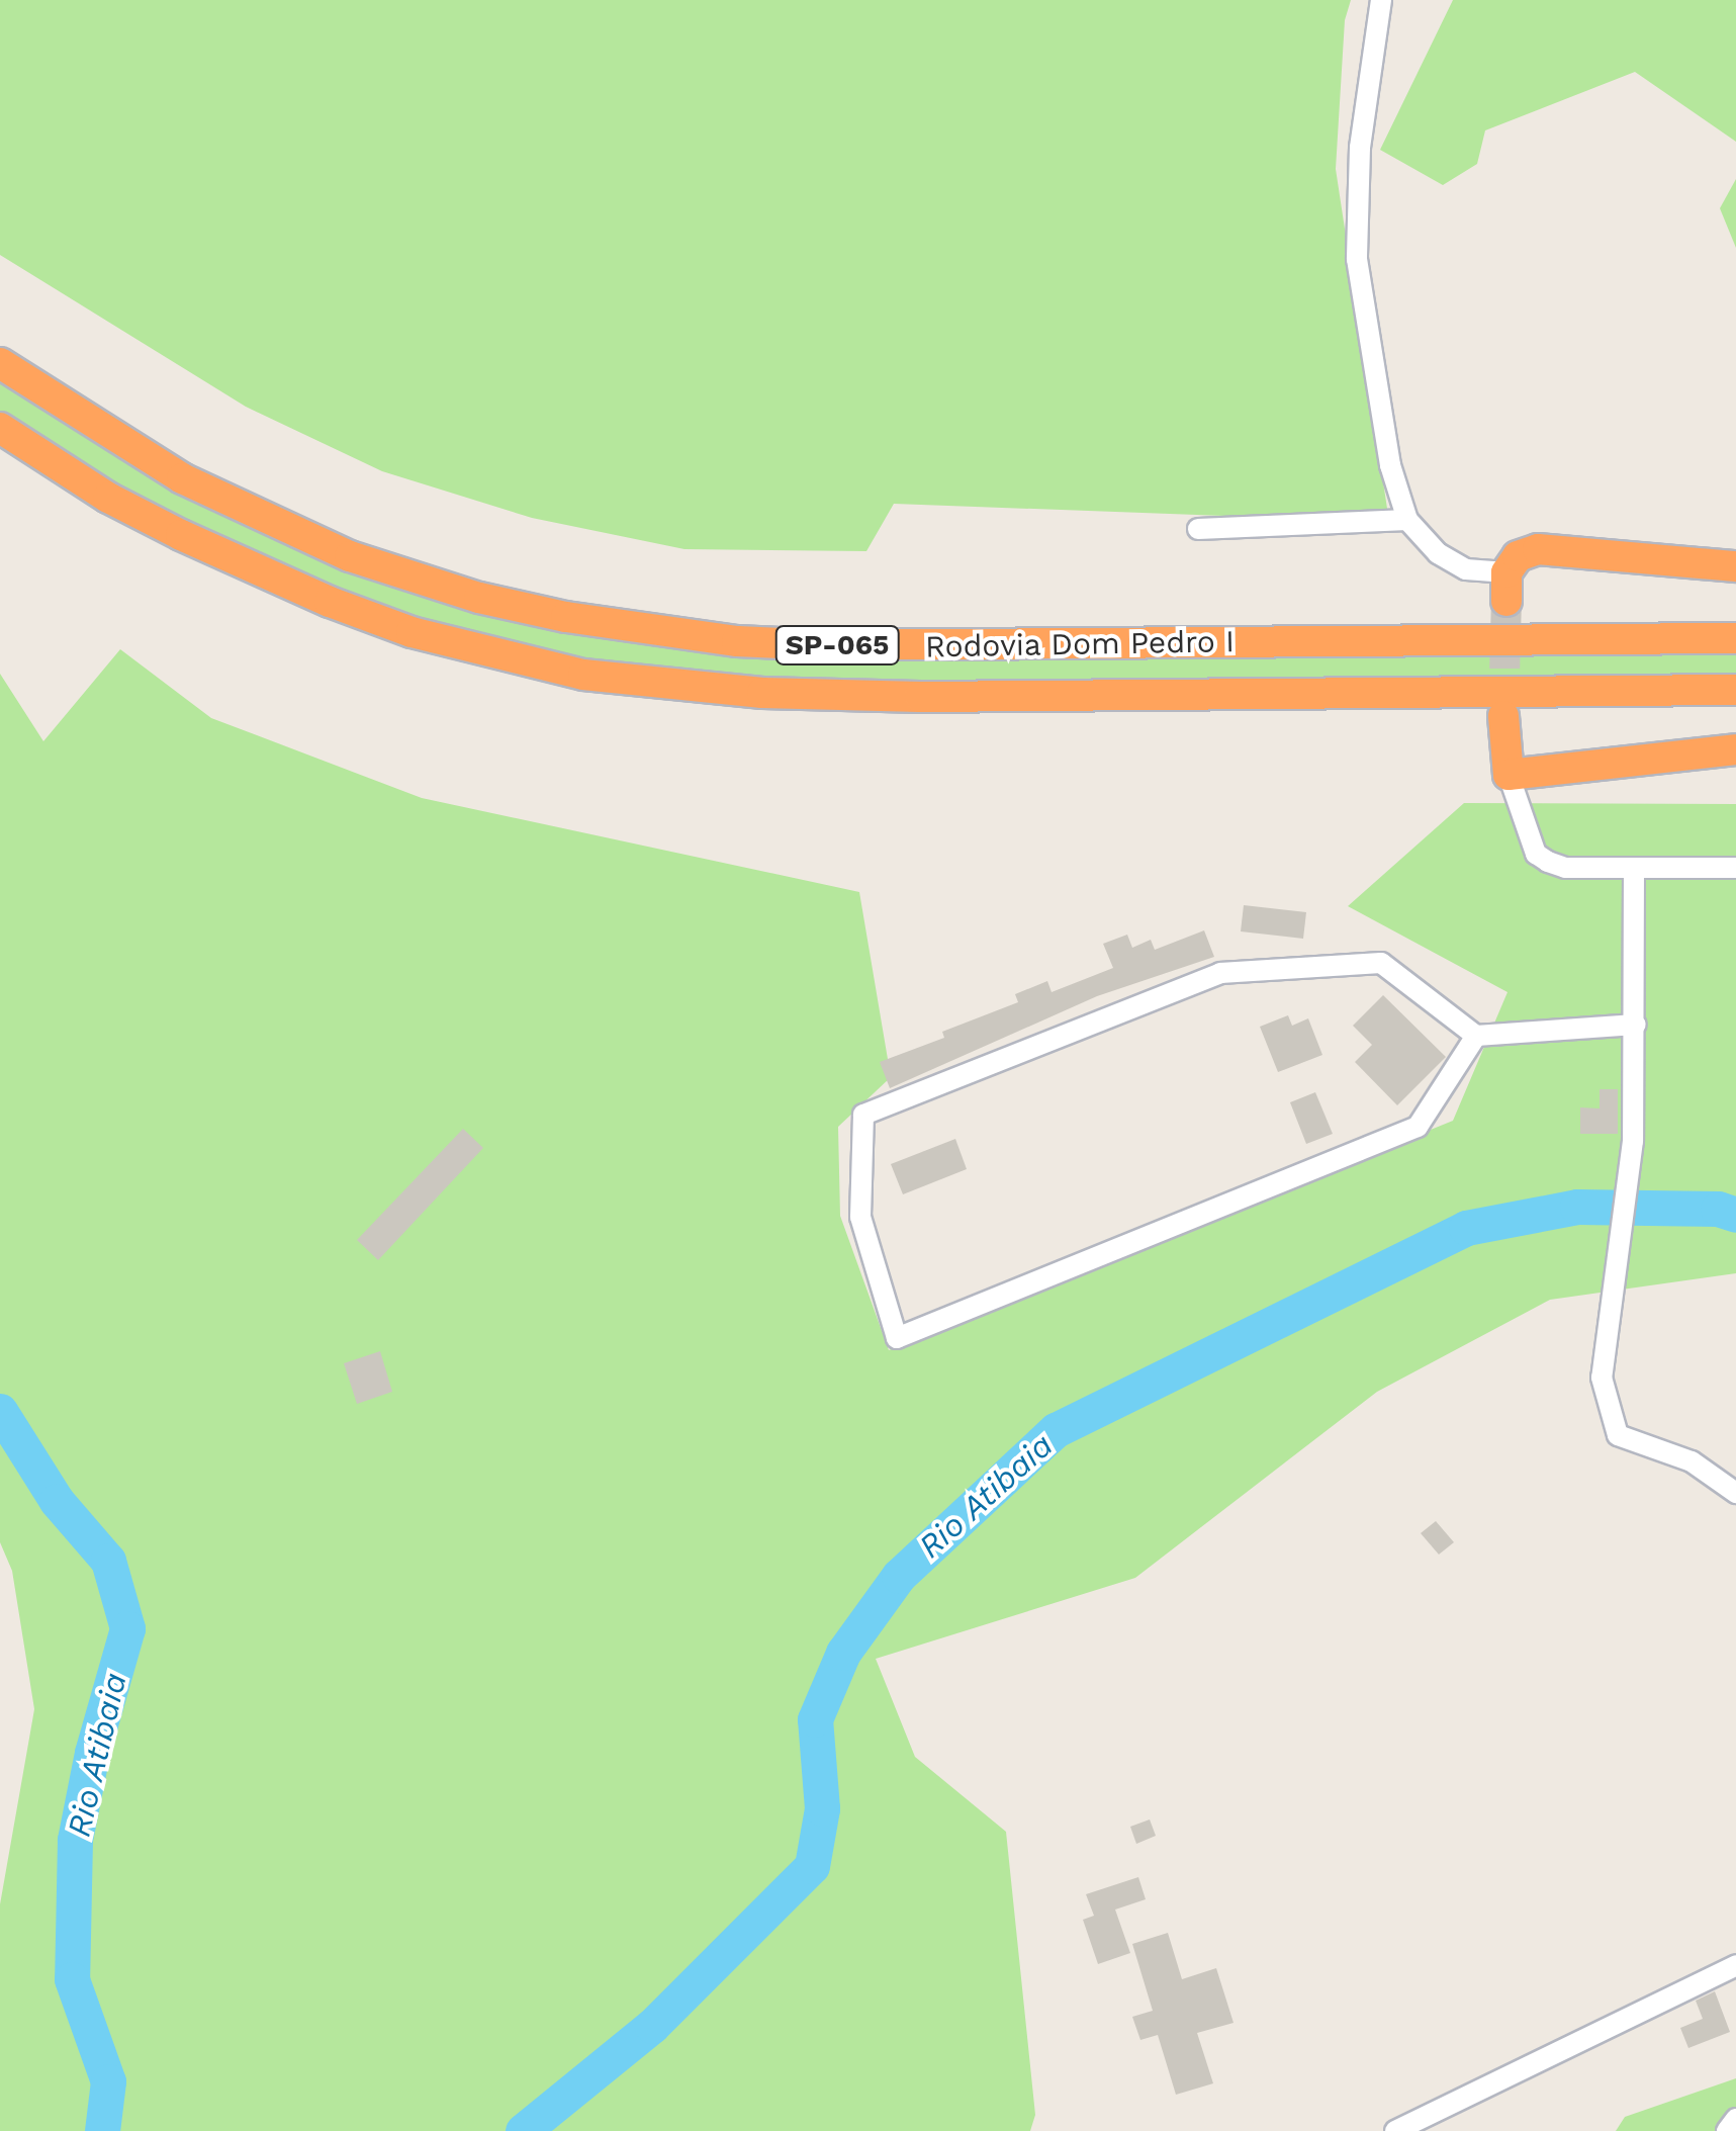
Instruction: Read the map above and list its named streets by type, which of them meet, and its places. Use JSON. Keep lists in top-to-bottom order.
{
  "streets": {
    "highway": ["Rodovia Dom Pedro I", "SP-065"]
  },
  "water": ["Rio Atibaia"]
}
